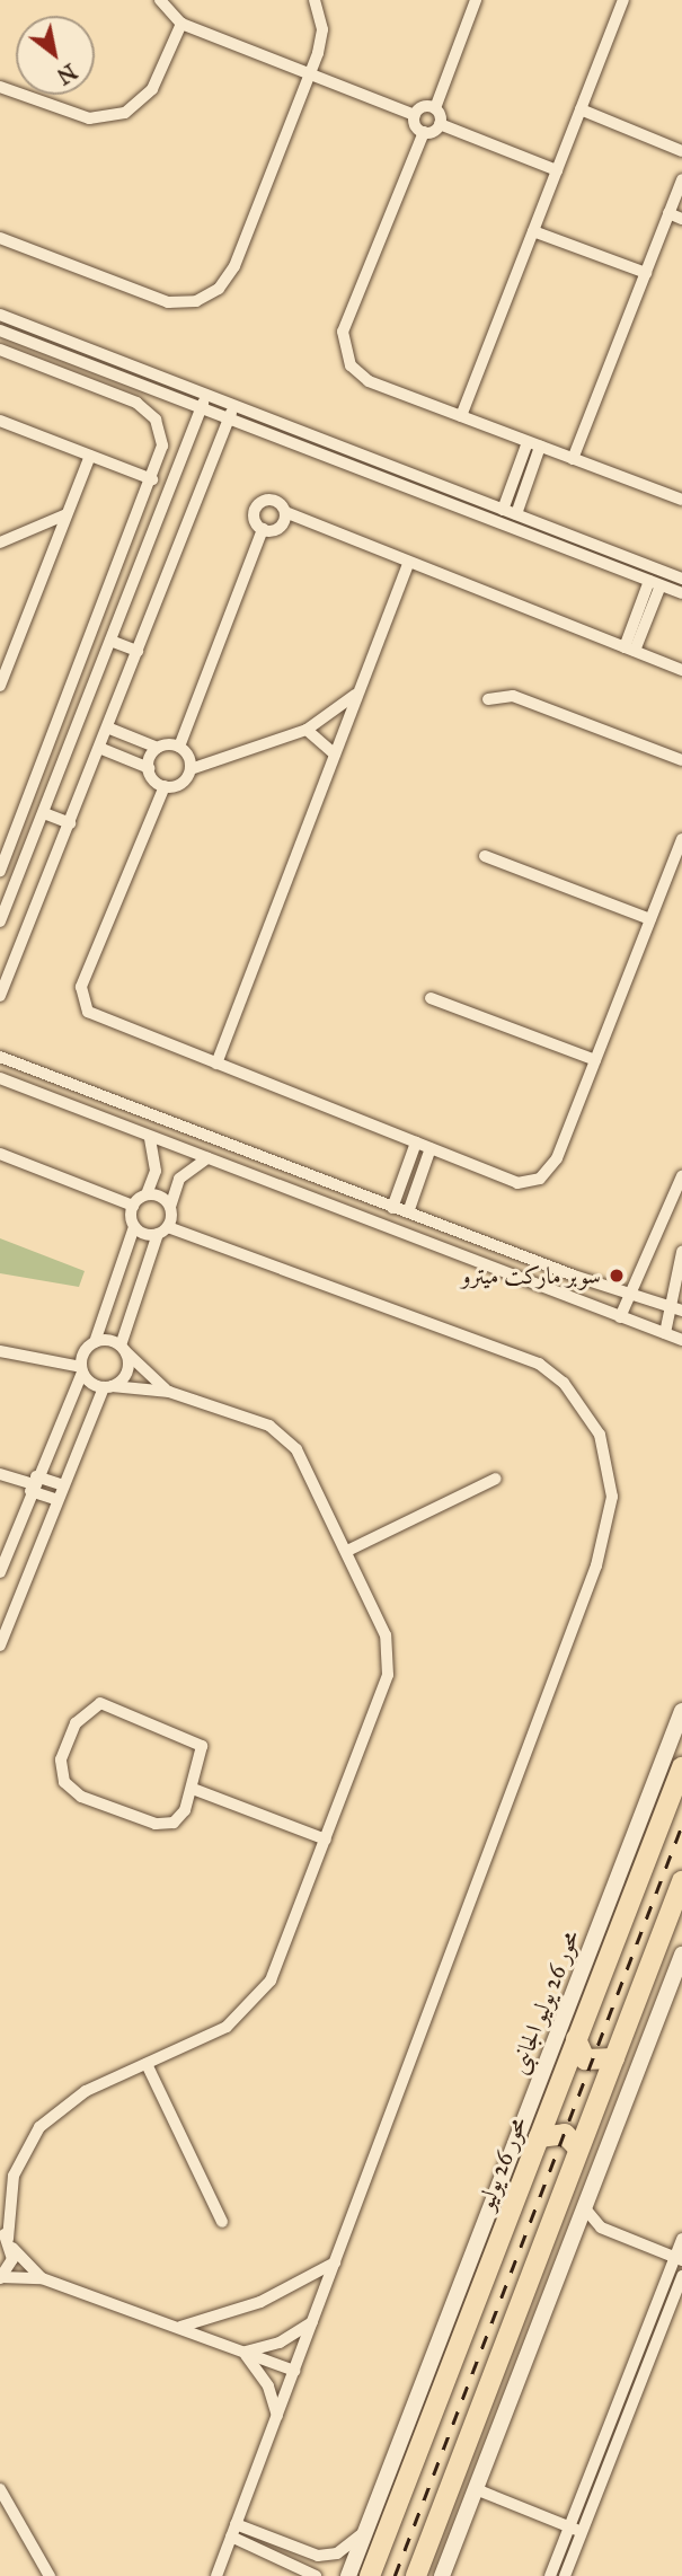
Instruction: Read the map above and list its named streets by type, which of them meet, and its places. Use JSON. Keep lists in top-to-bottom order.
{
  "streets": {
    "highway": ["محور 26 يوليو"],
    "main road": ["محور 26 يوليو الجانبى"]
  },
  "places": ["سوبر ماركت ميترو"],
  "north": "bottom right"
}
